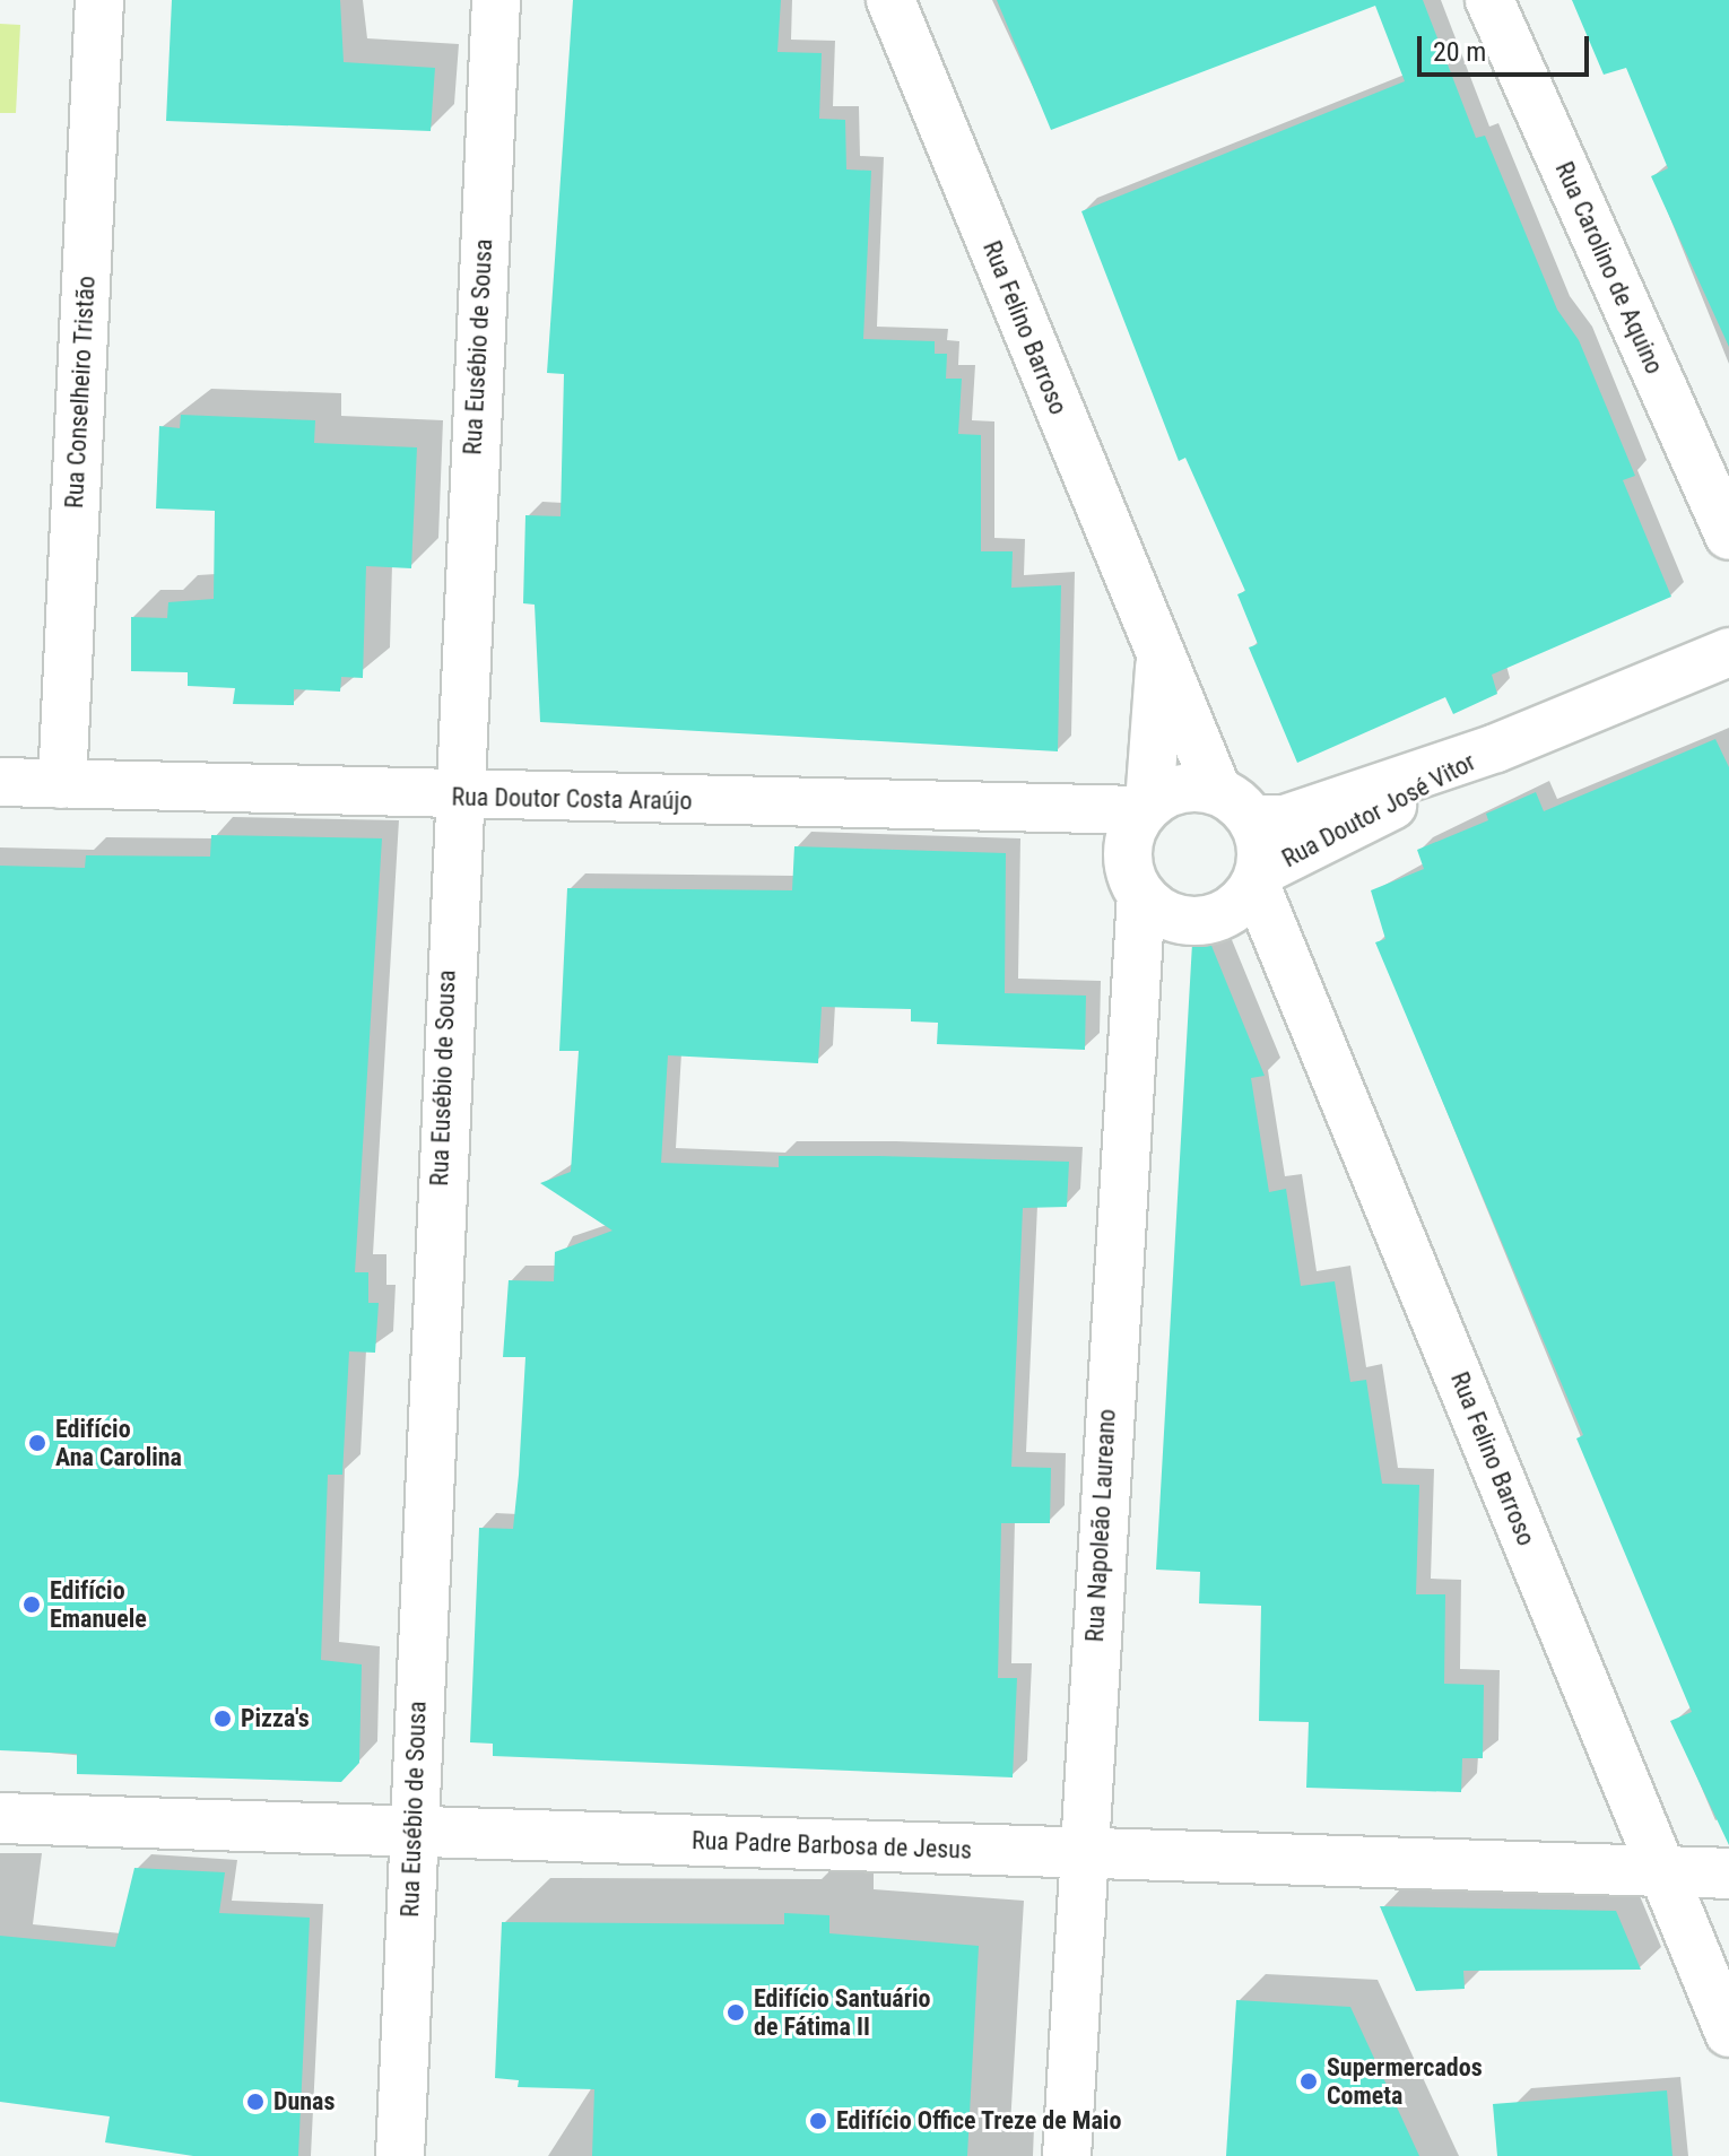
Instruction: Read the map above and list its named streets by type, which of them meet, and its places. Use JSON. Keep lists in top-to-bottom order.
{
  "streets": {
    "street": [
      "Rua Carolino de Aquino",
      "Rua Felino Barroso",
      "Rua Eusébio de Sousa",
      "Rua Conselheiro Tristão",
      "Rua Doutor Costa Araújo",
      "Rua Doutor José Vitor",
      "Rua Napoleão Laureano",
      "Rua Padre Barbosa de Jesus"
    ]
  },
  "crossings": [
    ["Rua Felino Barroso", "Rua Doutor Costa Araújo"],
    ["Rua Felino Barroso", "Rua Doutor José Vitor"],
    ["Rua Felino Barroso", "Rua Napoleão Laureano"],
    ["Rua Felino Barroso", "Rua Padre Barbosa de Jesus"],
    ["Rua Eusébio de Sousa", "Rua Doutor Costa Araújo"],
    ["Rua Eusébio de Sousa", "Rua Padre Barbosa de Jesus"],
    ["Rua Conselheiro Tristão", "Rua Doutor Costa Araújo"],
    ["Rua Doutor Costa Araújo", "Rua Doutor José Vitor"],
    ["Rua Doutor Costa Araújo", "Rua Napoleão Laureano"],
    ["Rua Doutor José Vitor", "Rua Napoleão Laureano"],
    ["Rua Napoleão Laureano", "Rua Padre Barbosa de Jesus"]
  ],
  "places": [
    "Edifício Ana Carolina",
    "Edifício Emanuele",
    "Pizza's",
    "Edifício Santuário de Fátima II",
    "Supermercados Cometa",
    "Dunas",
    "Edifício Office Treze de Maio"
  ],
  "scale_bar": "20 m"
}
